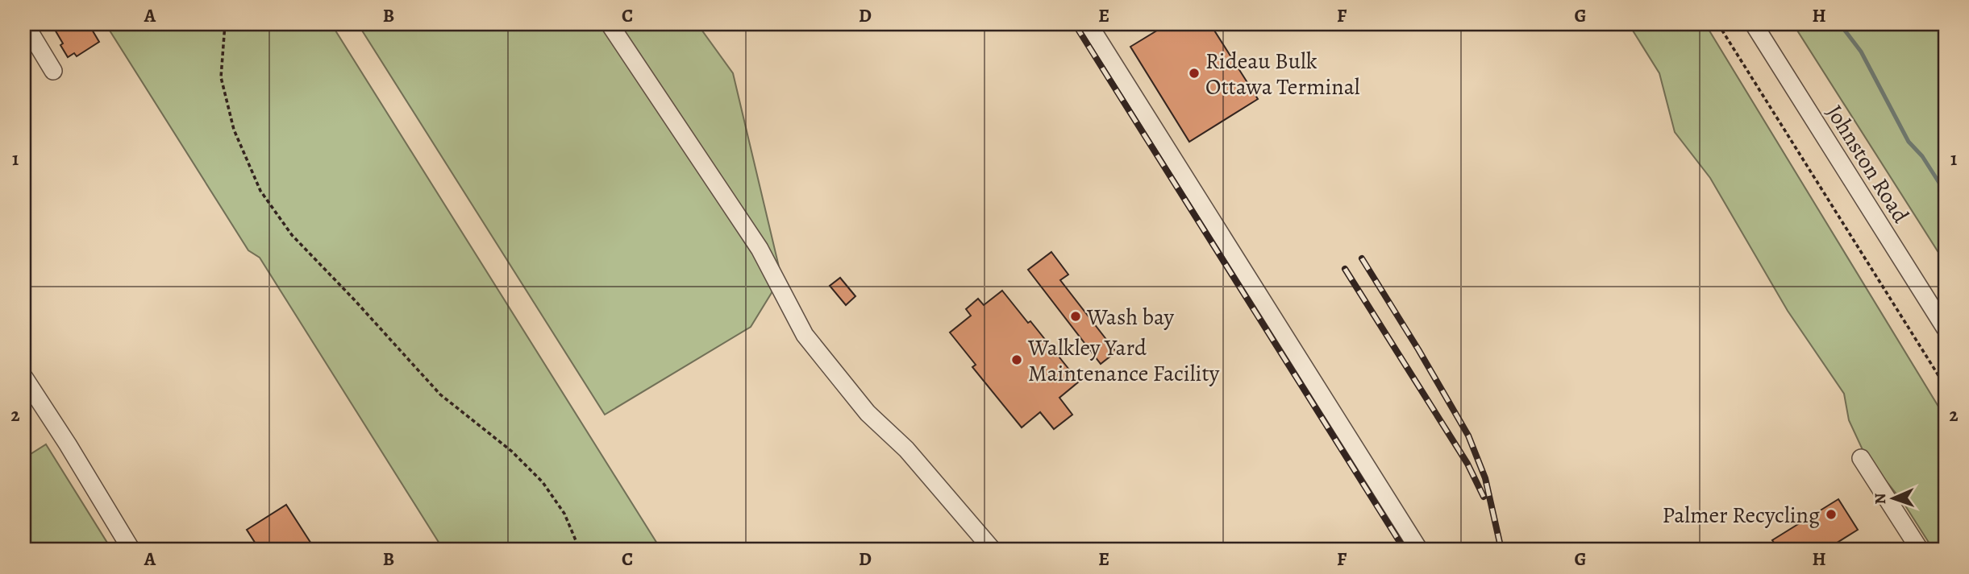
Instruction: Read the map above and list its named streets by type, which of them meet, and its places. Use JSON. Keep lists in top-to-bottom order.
{
  "streets": {
    "street": ["Johnston Road"]
  },
  "places": [
    "Rideau Bulk Ottawa Terminal",
    "Wash bay",
    "Walkley Yard Maintenance Facility",
    "Palmer Recycling"
  ],
  "north": "left",
  "grid": {
    "columns": [
      "A",
      "B",
      "C",
      "D",
      "E",
      "F",
      "G",
      "H"
    ],
    "rows": ["1", "2"]
  }
}
